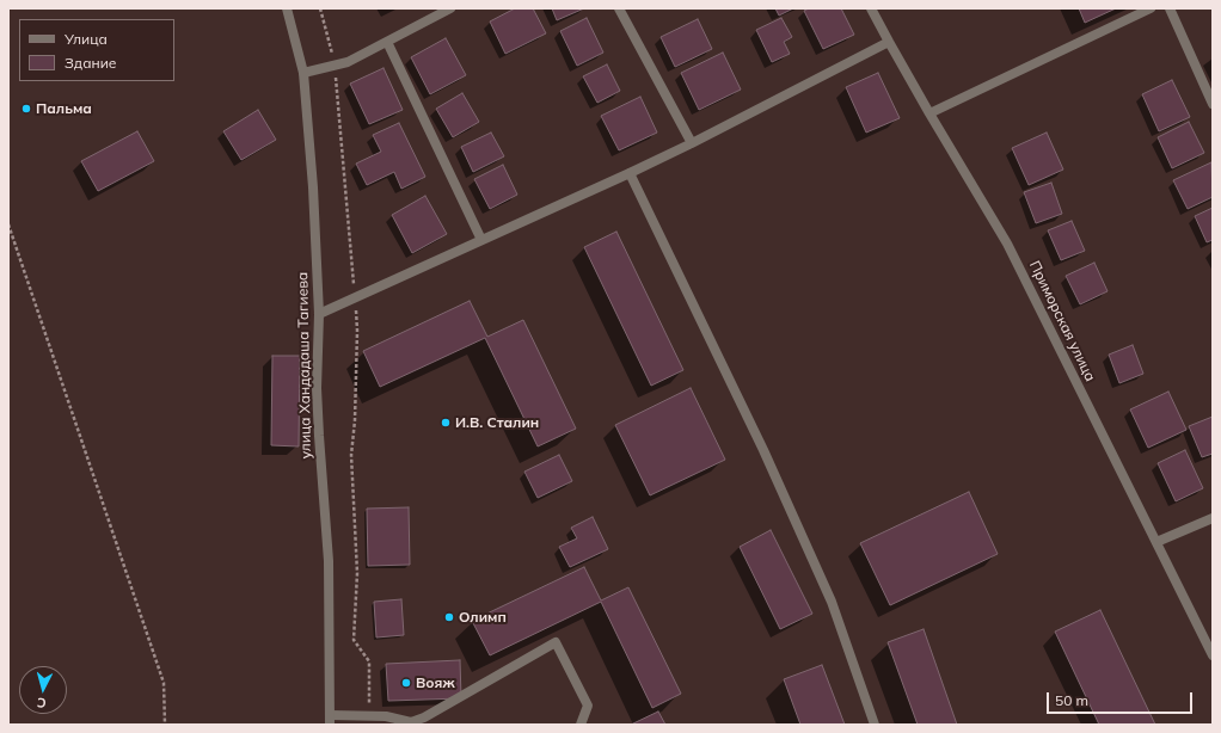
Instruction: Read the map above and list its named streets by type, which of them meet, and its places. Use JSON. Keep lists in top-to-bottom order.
{
  "streets": {
    "street": ["Приморская улица", "улица Хандадаша Тагиева"]
  },
  "places": [
    "Пальма",
    "И.В. Сталин",
    "Олимп",
    "Вояж"
  ],
  "legend": ["Улица", "Здание"],
  "scale_bar": "50 m",
  "north": "bottom"
}
